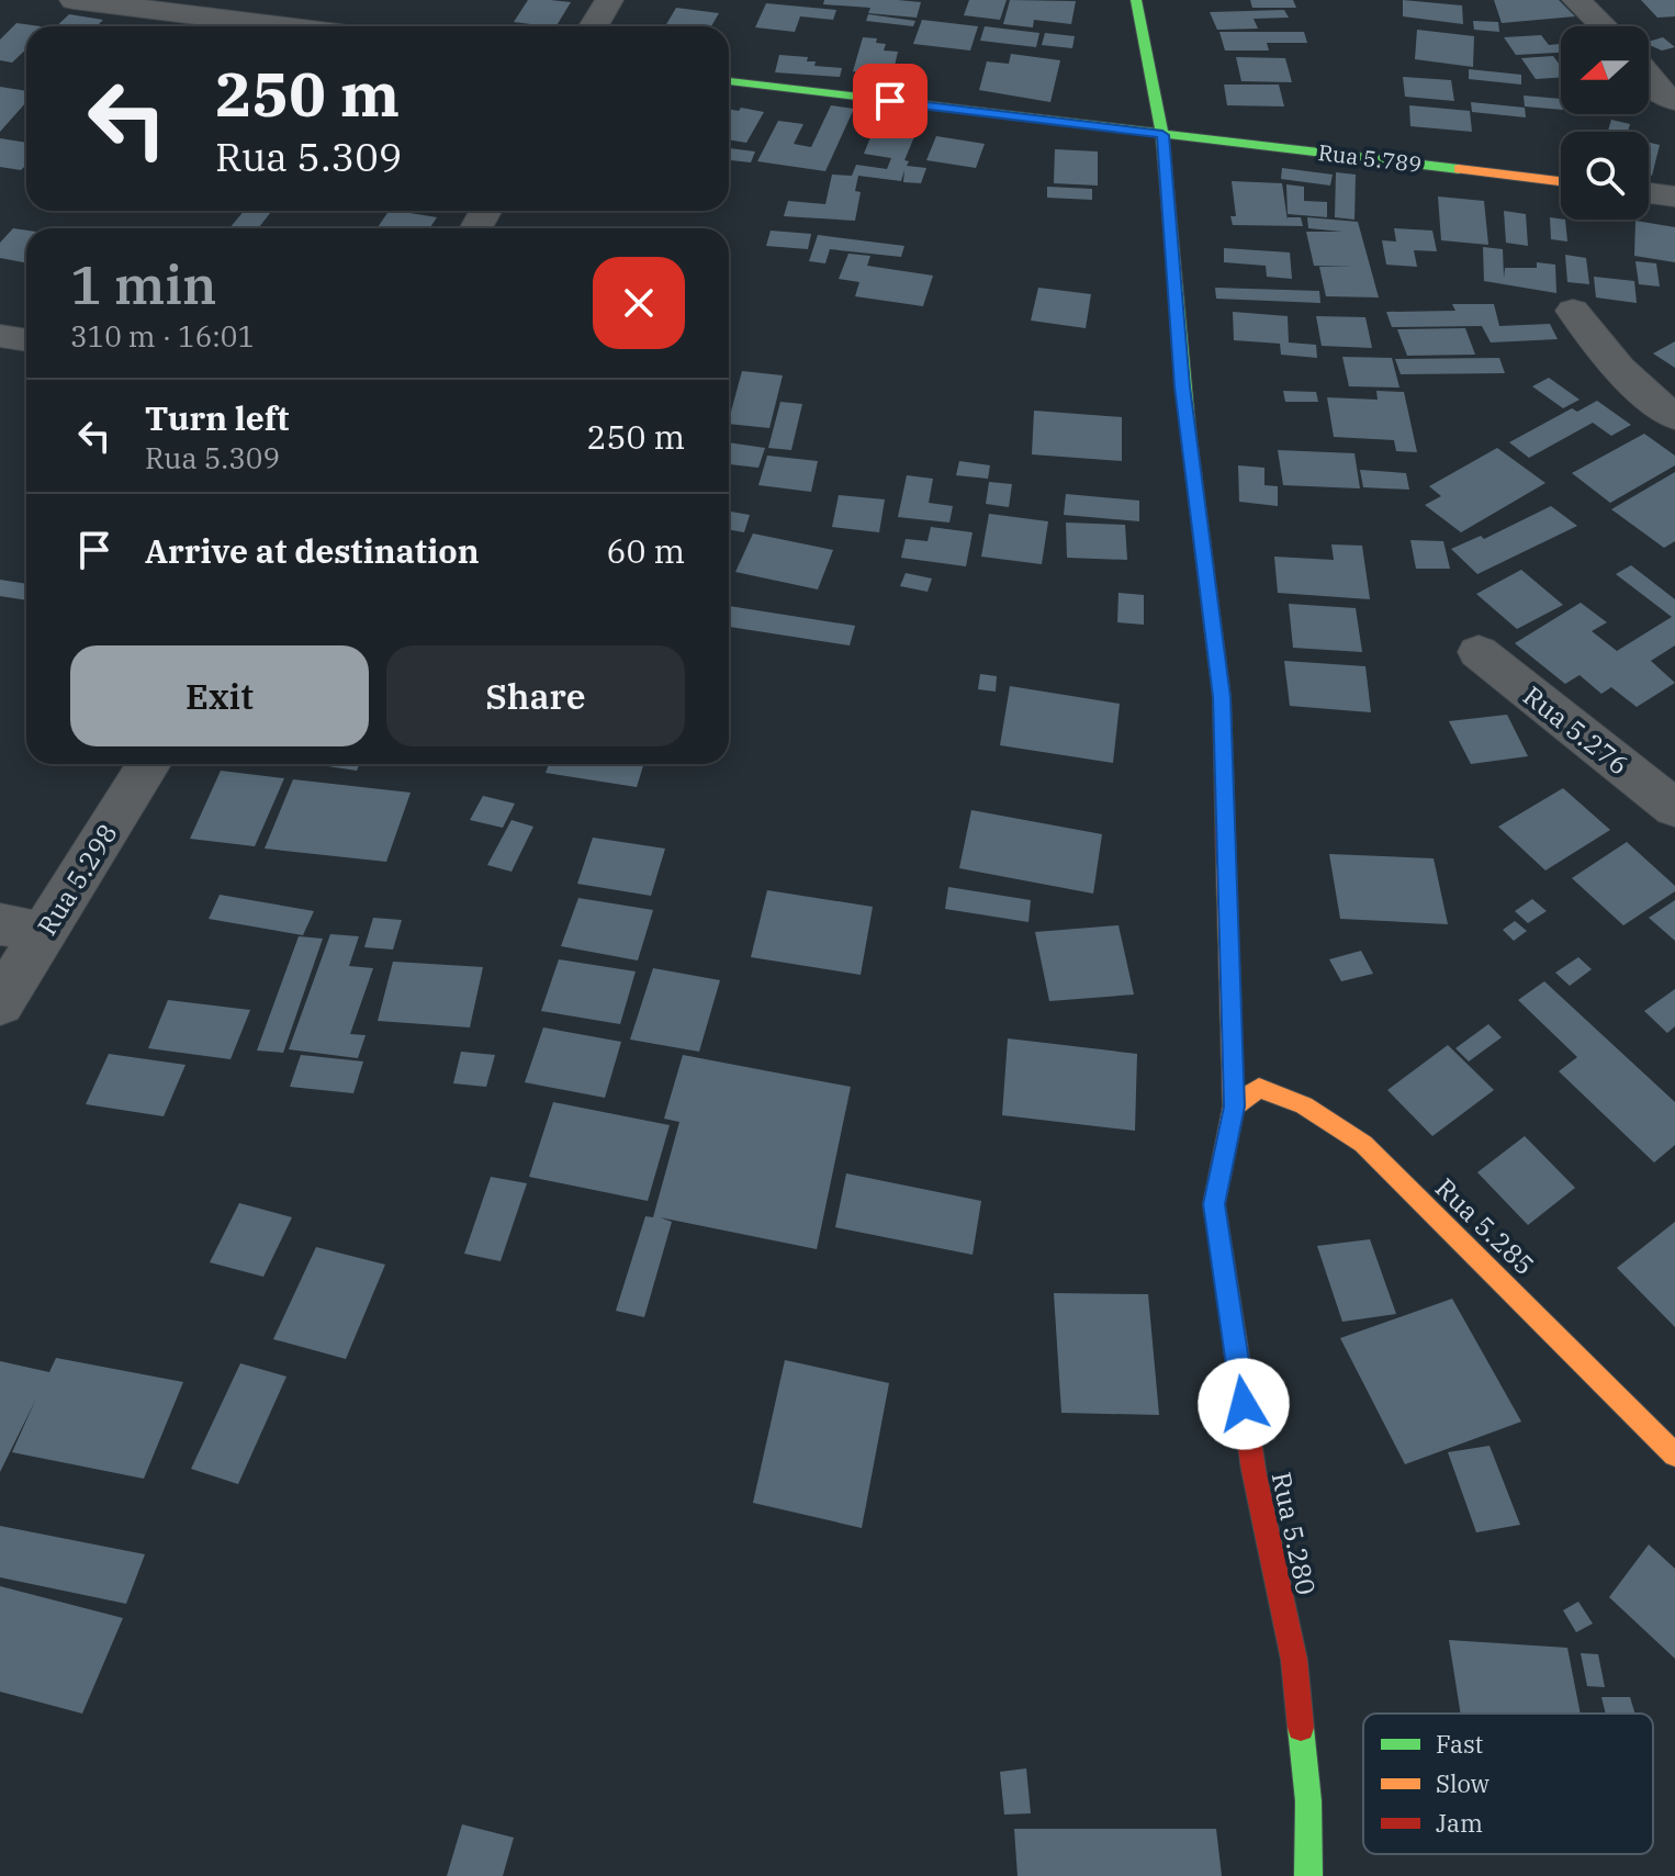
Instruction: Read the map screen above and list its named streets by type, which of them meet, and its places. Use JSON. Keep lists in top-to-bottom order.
{
  "streets": {
    "street": [
      "Rua 5.789",
      "Rua 5.276",
      "Rua 5.298",
      "Rua 5.285",
      "Rua 5.280"
    ]
  },
  "crossings": [
    ["Rua 5.789", "Rua 5.280"],
    ["Rua 5.285", "Rua 5.280"]
  ],
  "legend": ["Fast", "Slow", "Jam"],
  "north": "left",
  "page": {
    "turn": ["250 m", "Rua 5.309"],
    "heading": ["1 min", "310 m · 16:01"],
    "list": [
      {
        "name": "Turn left",
        "note": "Rua 5.309",
        "value": "250 m"
      },
      {
        "name": "Arrive at destination",
        "value": "60 m"
      }
    ],
    "buttons": ["Exit", "Share"]
  }
}
